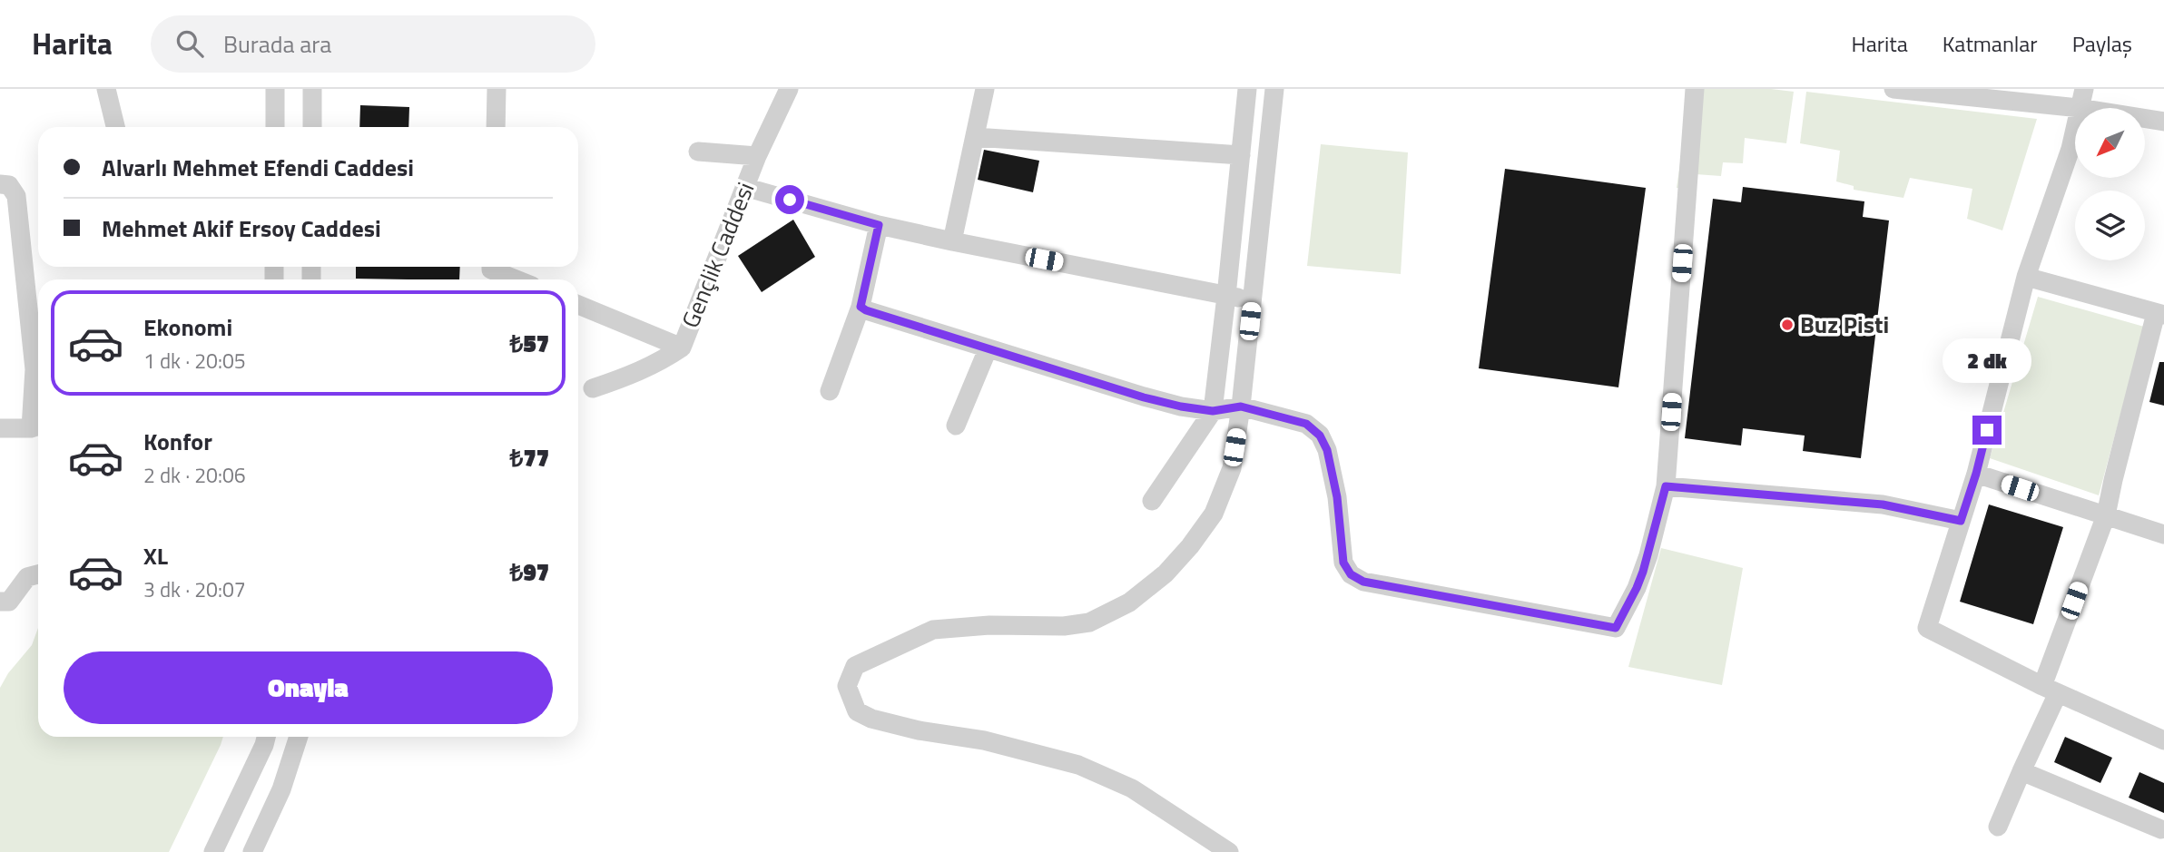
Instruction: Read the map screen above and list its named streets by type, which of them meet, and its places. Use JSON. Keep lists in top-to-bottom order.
{
  "streets": {
    "street": ["Gençlik Caddesi"]
  },
  "places": ["Buz Pisti"],
  "north": "bottom left",
  "page": {
    "header": "Harita",
    "search": "Burada ara",
    "nav": ["Harita", "Katmanlar", "Paylaş"],
    "banner": ["Alvarlı Mehmet Efendi Caddesi", "Mehmet Akif Ersoy Caddesi"],
    "list": [
      {
        "name": "Ekonomi",
        "note": "1 dk · 20:05",
        "value": "₺57"
      },
      {
        "name": "Konfor",
        "note": "2 dk · 20:06",
        "value": "₺77"
      },
      {
        "name": "XL",
        "note": "3 dk · 20:07",
        "value": "₺97"
      }
    ],
    "bubble": "2 dk",
    "buttons": "Onayla"
  }
}
